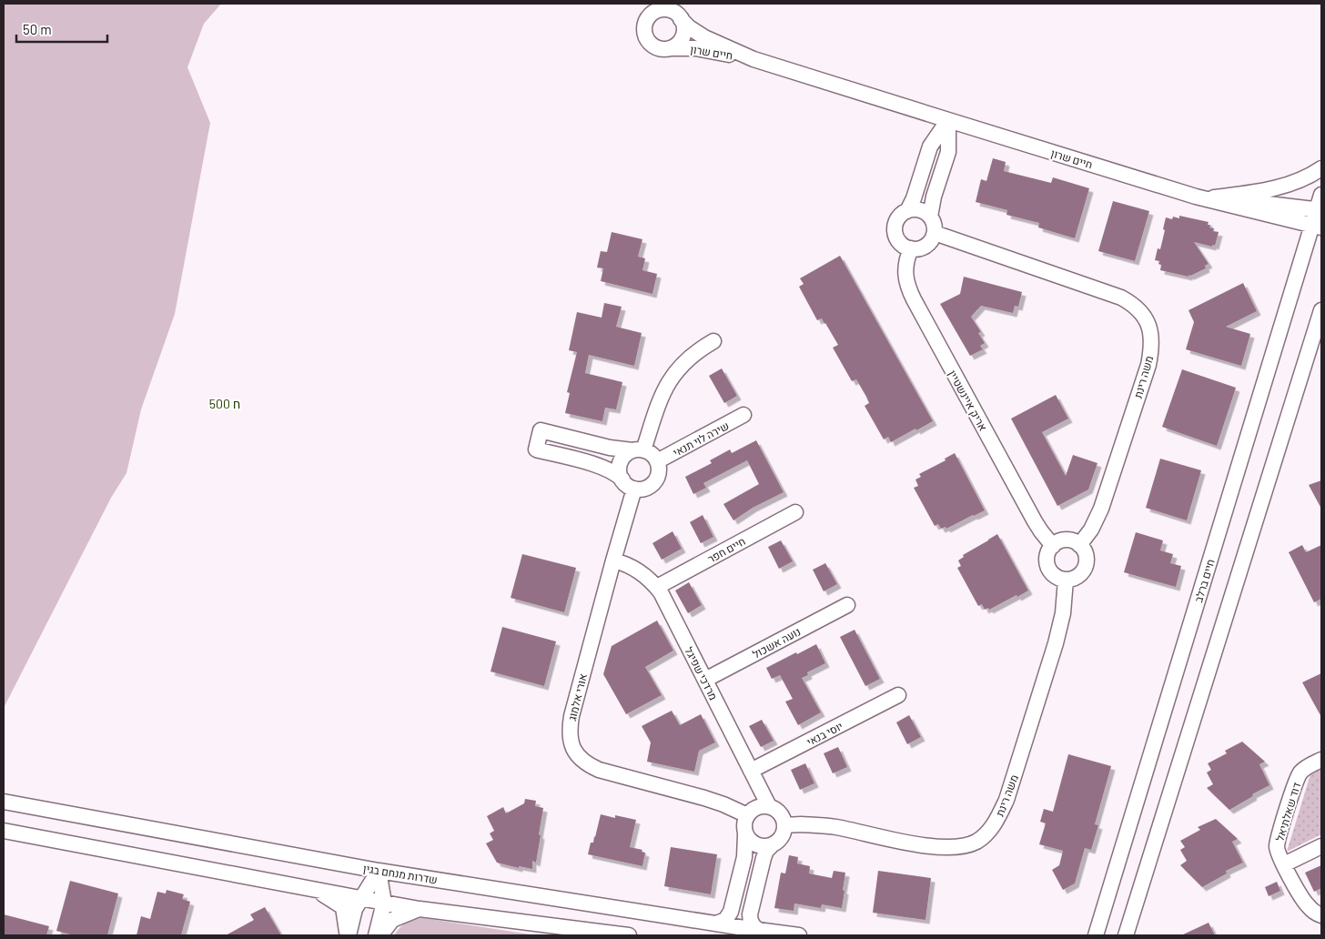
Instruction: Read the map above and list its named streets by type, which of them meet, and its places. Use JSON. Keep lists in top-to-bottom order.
{
  "streets": {
    "street": [
      "חיים שרון",
      "משה רינת",
      "אריק איינשטיין",
      "שירה לוי תנאי",
      "חיים חפר",
      "חיים ברלב",
      "נועה אשכול",
      "מרדכי שפיגל",
      "אורי אלמוג",
      "יוסי בנאי",
      "דוד שאלתיאל",
      "שדרות מנחם בגין"
    ]
  },
  "crossings": [
    ["חיים שרון", "חיים ברלב"],
    ["משה רינת", "אריק איינשטיין"],
    ["משה רינת", "מרדכי שפיגל"],
    ["משה רינת", "אורי אלמוג"],
    ["שירה לוי תנאי", "אורי אלמוג"],
    ["חיים חפר", "מרדכי שפיגל"],
    ["נועה אשכול", "מרדכי שפיגל"],
    ["מרדכי שפיגל", "אורי אלמוג"],
    ["מרדכי שפיגל", "יוסי בנאי"]
  ],
  "districts": ["ח 500"],
  "scale_bar": "50 m"
}
